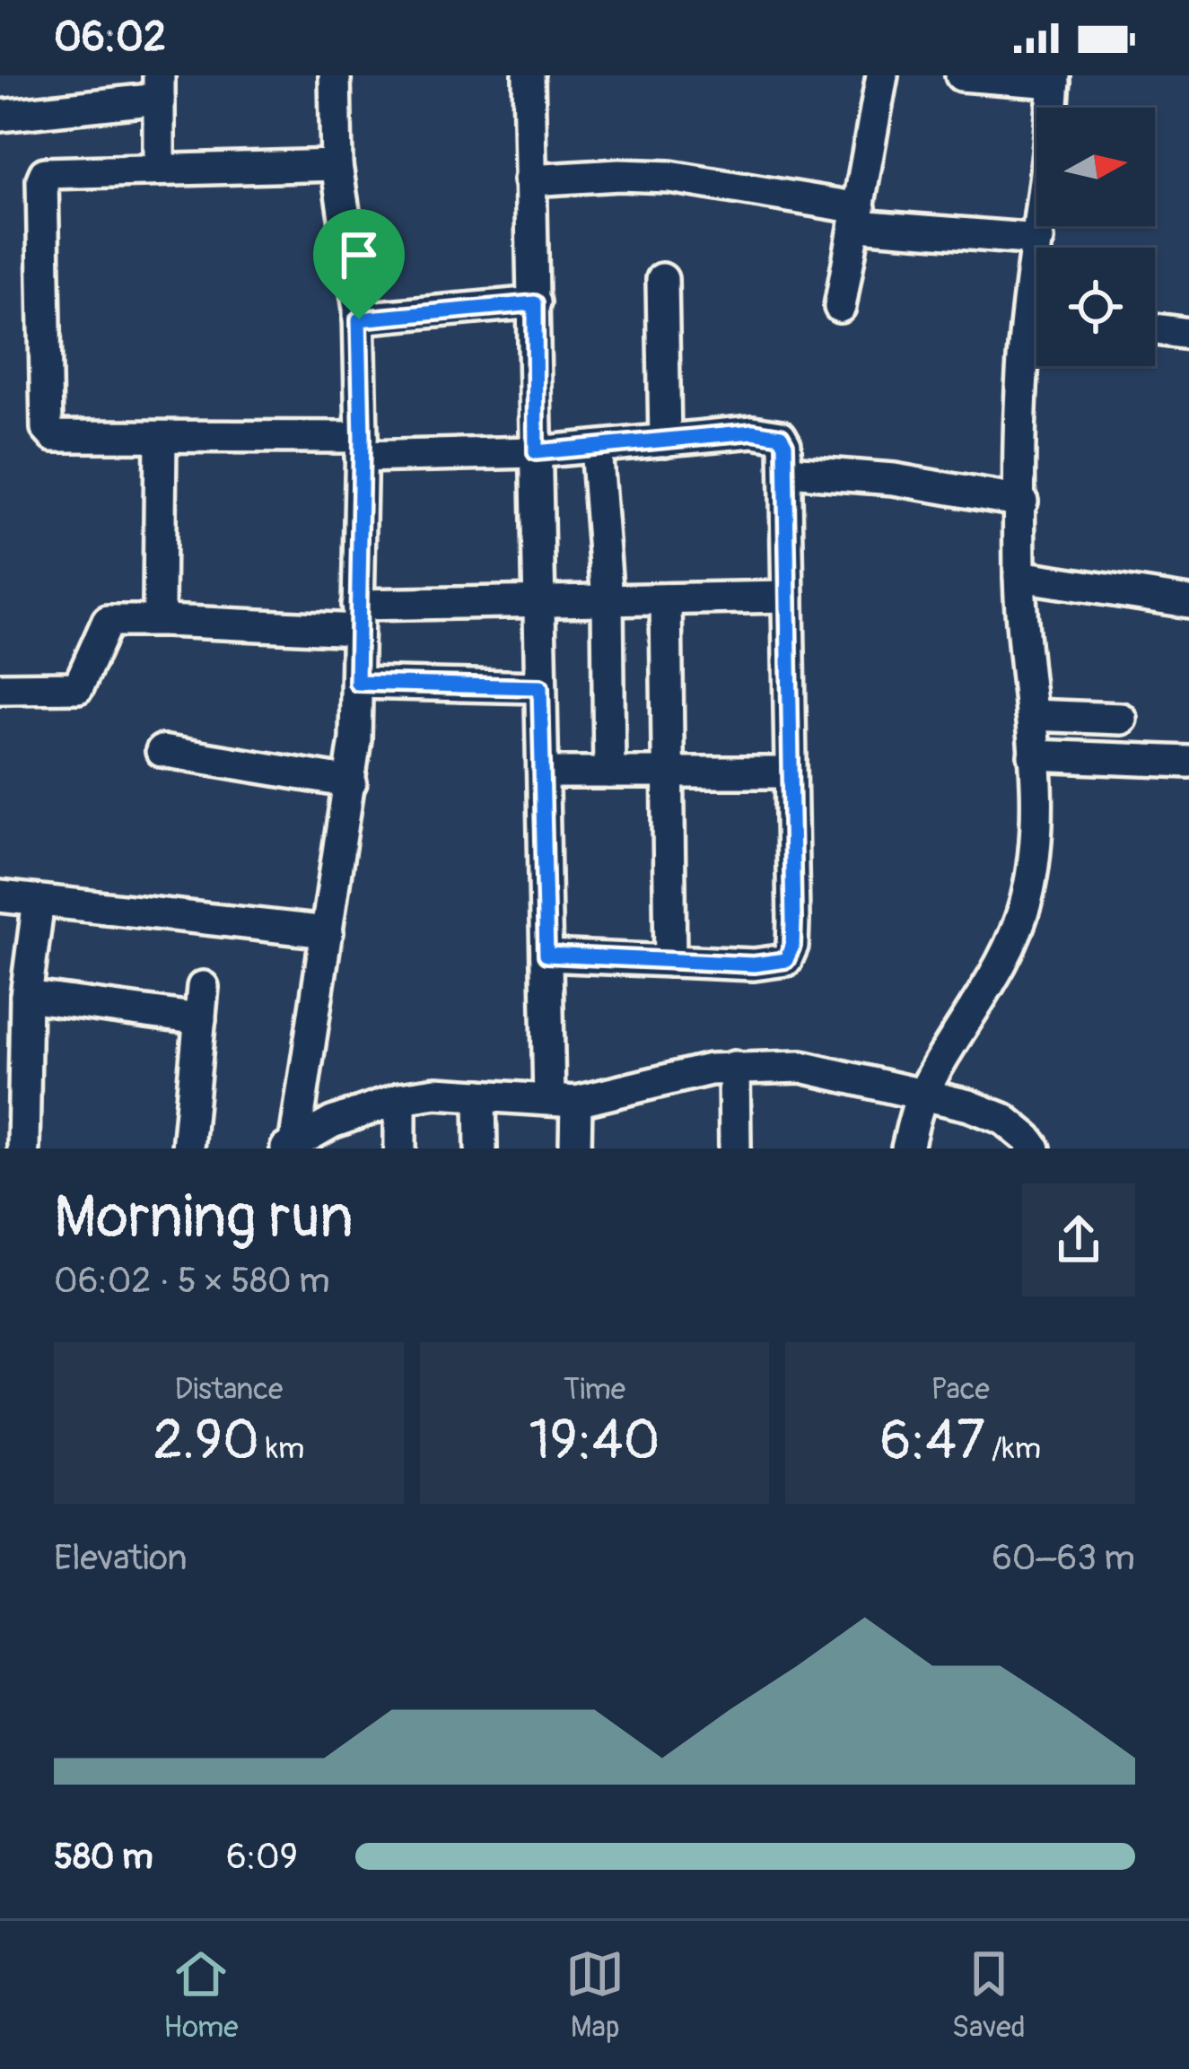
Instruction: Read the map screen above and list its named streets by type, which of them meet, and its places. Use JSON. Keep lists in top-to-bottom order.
{
  "north": "right",
  "page": {
    "status": "06:02",
    "heading": ["Morning run", "06:02 · 5 × 580 m"],
    "stats": [
      ["Distance", "2.90 km"],
      ["Time", "19:40"],
      ["Pace", "6:47 /km"]
    ],
    "chart": ["Elevation", "60–63 m"],
    "list": [
      {
        "name": "580 m",
        "note": "6:09"
      }
    ],
    "tabs": ["Home", "Map", "Saved"]
  }
}
